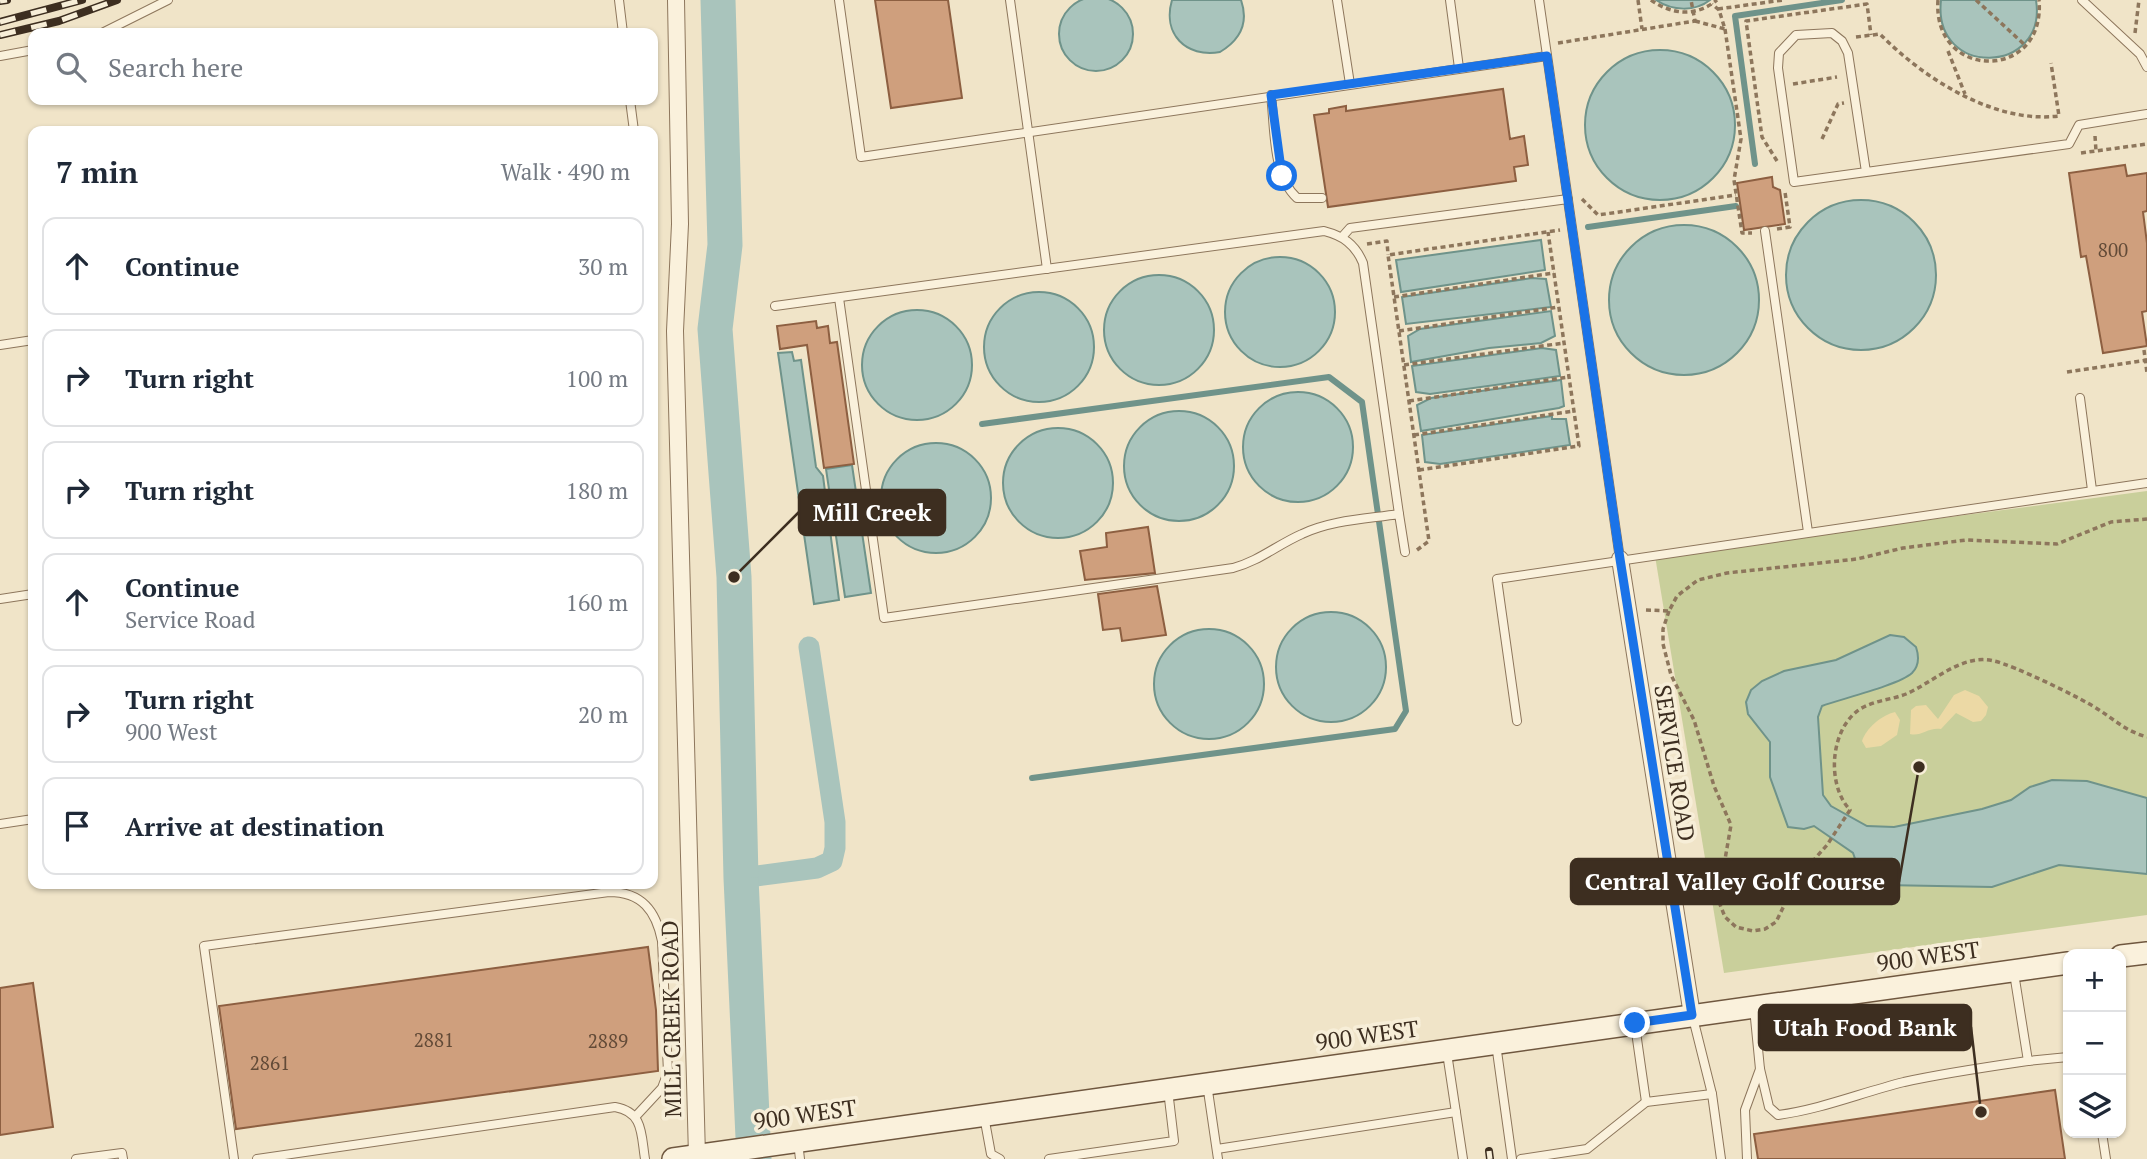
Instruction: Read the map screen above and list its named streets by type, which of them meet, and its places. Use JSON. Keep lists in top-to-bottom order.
{
  "streets": {
    "main road": ["900 WEST"],
    "street": ["SERVICE ROAD", "MILL CREEK ROAD"]
  },
  "crossings": [
    ["SERVICE ROAD", "900 WEST"],
    ["900 WEST", "MILL CREEK ROAD"]
  ],
  "places": ["Mill Creek", "Central Valley Golf Course", "Utah Food Bank"],
  "house_numbers": [
    "800",
    "2881",
    "2889",
    "2861"
  ],
  "page": {
    "search": "Search here",
    "heading": ["7 min", "Walk · 490 m"],
    "list": [
      ["Continue", "30 m"],
      ["Turn right", "100 m"],
      ["Turn right", "180 m"],
      ["Continue", "Service Road", "160 m"],
      ["Turn right", "900 West", "20 m"],
      "Arrive at destination"
    ],
    "map_buttons": ["+", "−"]
  }
}
